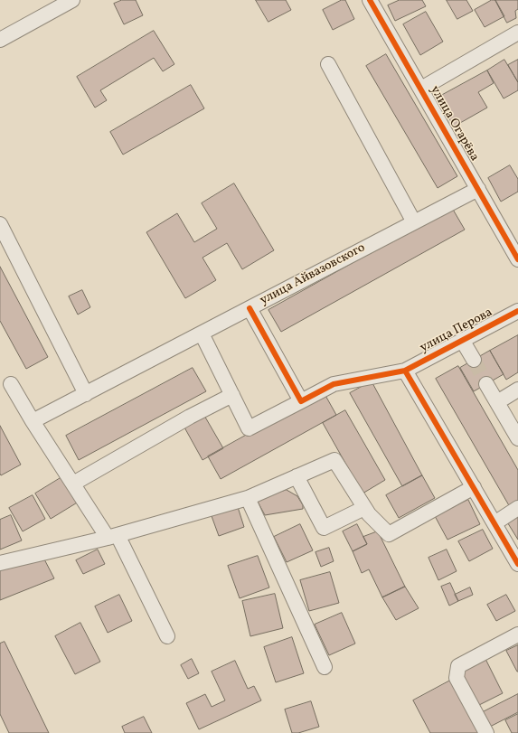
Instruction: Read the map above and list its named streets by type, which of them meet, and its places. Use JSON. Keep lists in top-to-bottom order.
{
  "streets": {
    "street": ["улица Огарёва", "улица Айвазовского", "улица Перова"]
  },
  "crossings": [
    ["улица Огарёва", "улица Айвазовского"]
  ]
}
